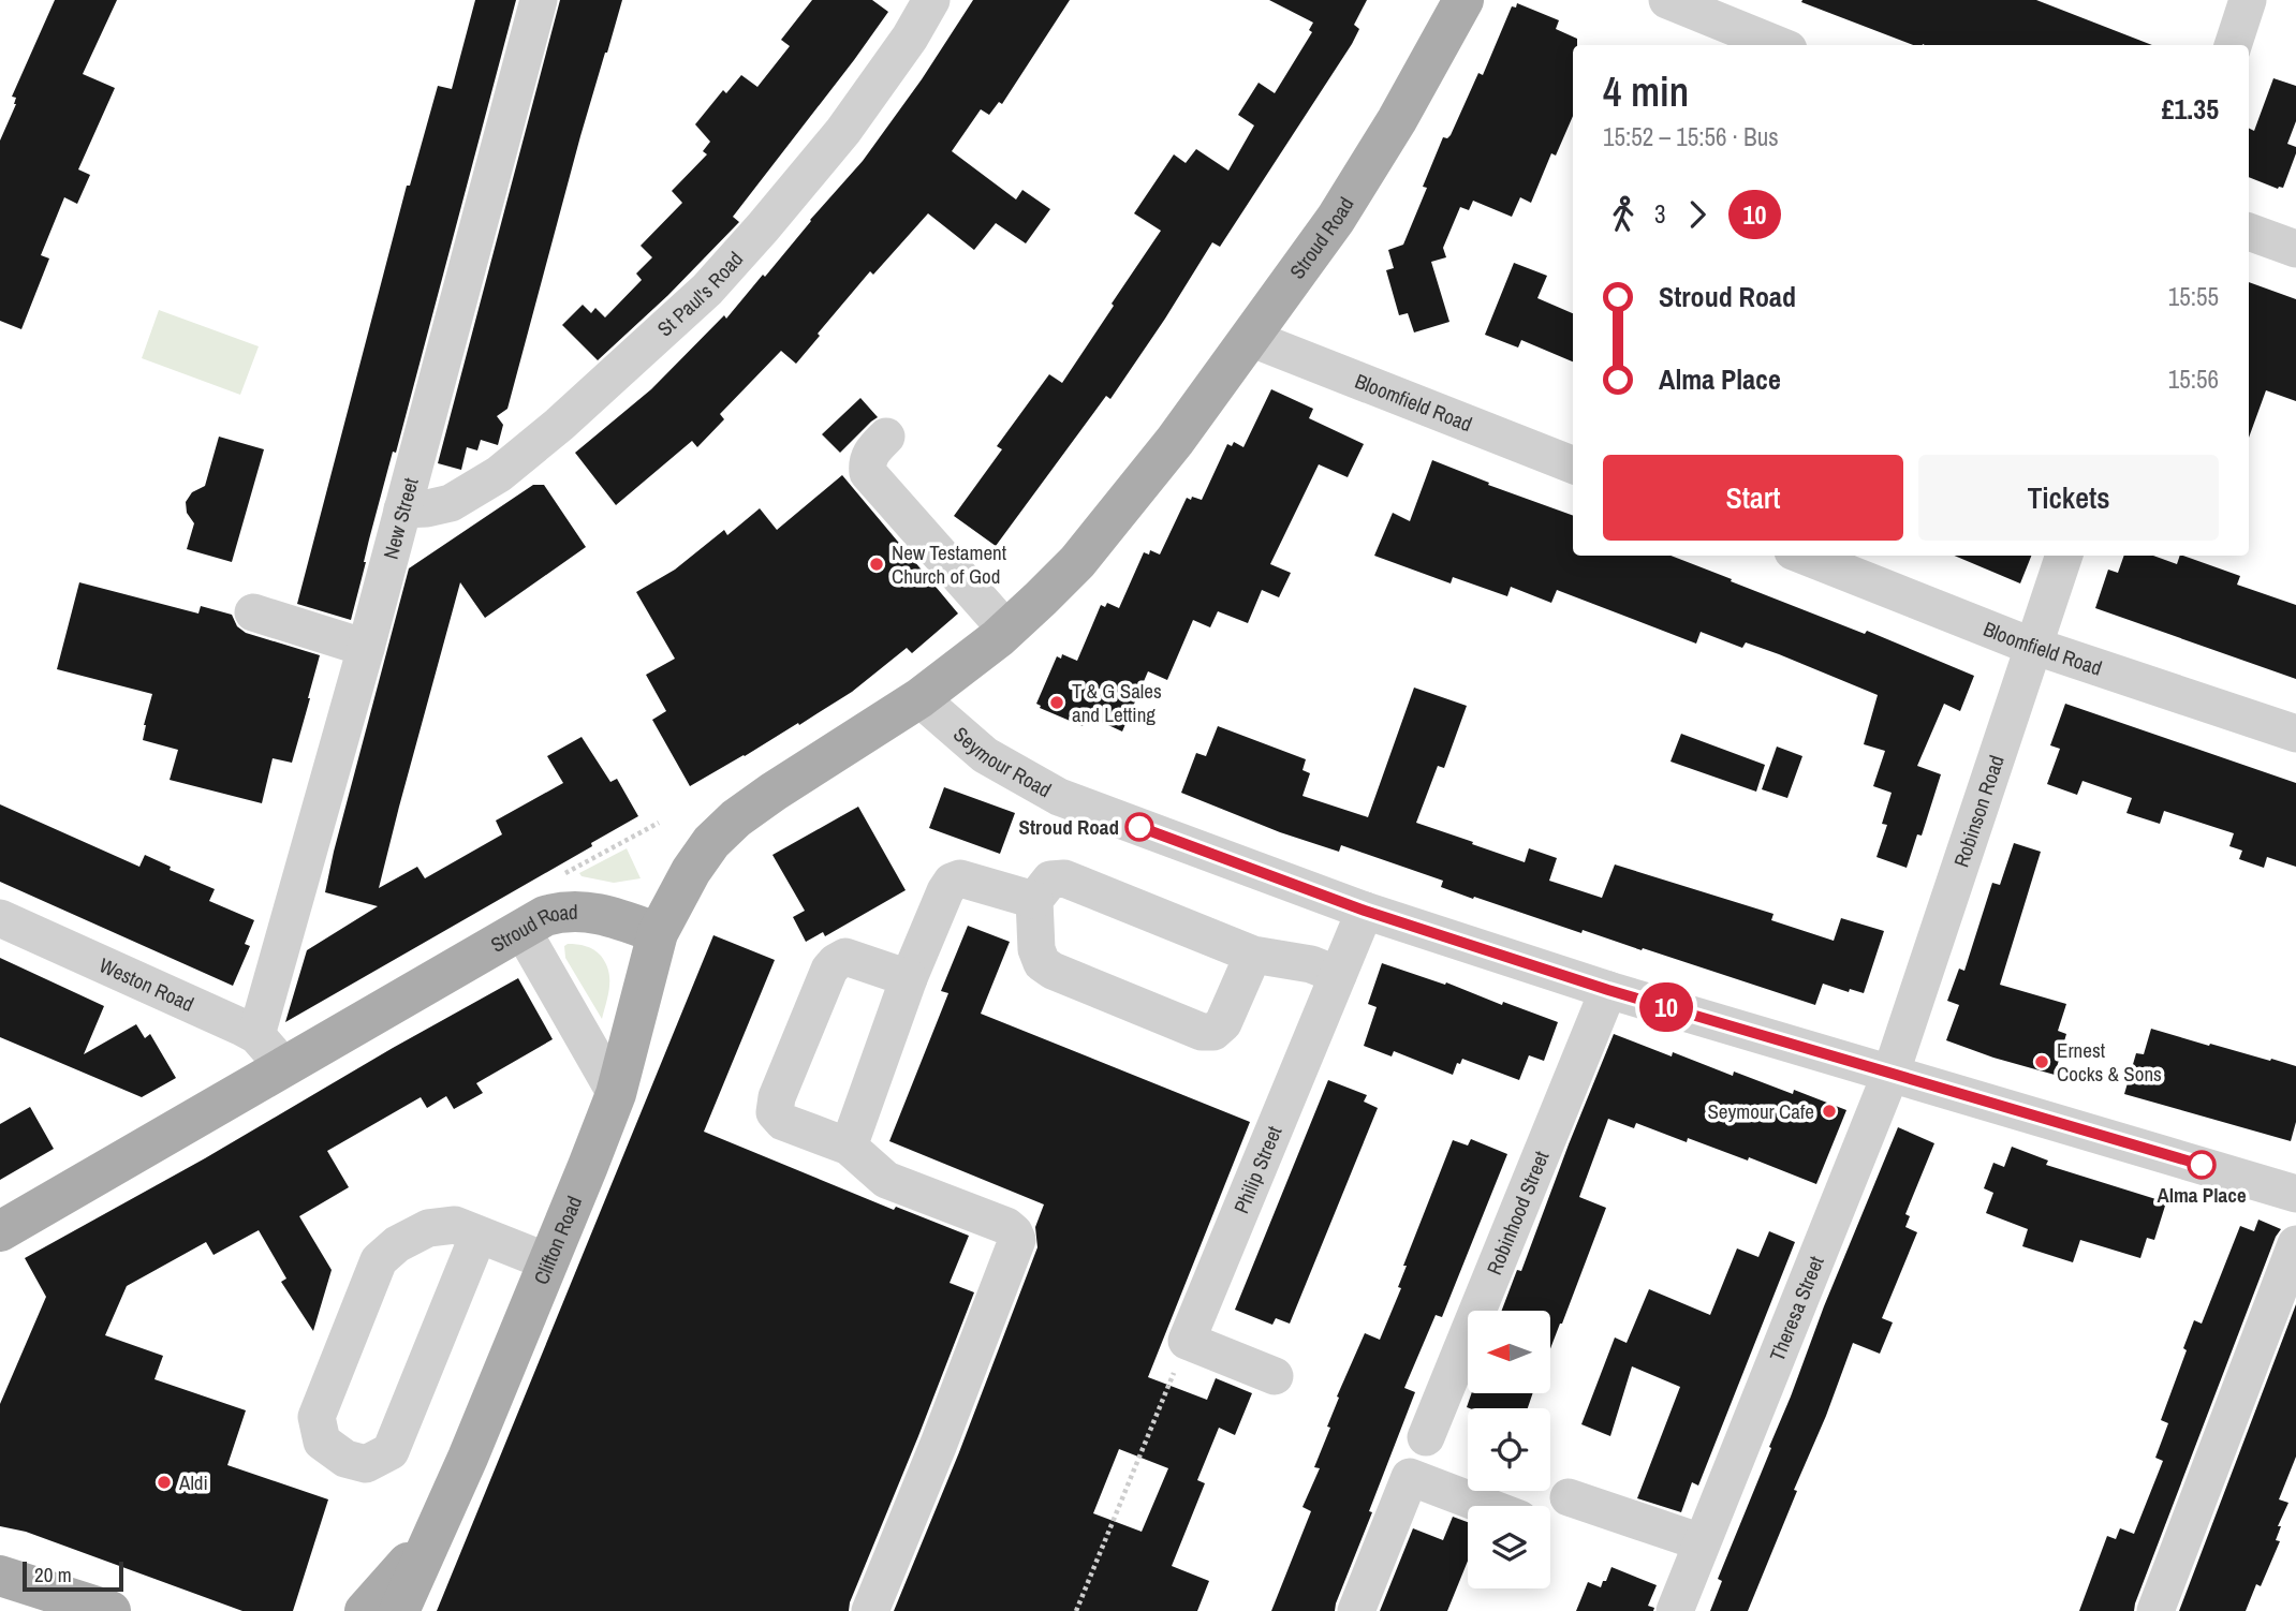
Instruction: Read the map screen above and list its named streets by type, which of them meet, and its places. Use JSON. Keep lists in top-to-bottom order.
{
  "streets": {
    "main road": ["Stroud Road", "Clifton Road"],
    "street": [
      "St Paul's Road",
      "Bloomfield Road",
      "New Street",
      "Seymour Road",
      "Robinson Road",
      "Weston Road",
      "Philip Street",
      "Robinhood Street",
      "Theresa Street"
    ]
  },
  "crossings": [
    ["Stroud Road", "Bloomfield Road"],
    ["Stroud Road", "New Street"],
    ["Stroud Road", "Seymour Road"],
    ["Stroud Road", "Weston Road"],
    ["Stroud Road", "Clifton Road"],
    ["St Paul's Road", "New Street"],
    ["Bloomfield Road", "Robinson Road"],
    ["New Street", "Weston Road"],
    ["Seymour Road", "Robinson Road"],
    ["Seymour Road", "Philip Street"],
    ["Seymour Road", "Robinhood Street"],
    ["Seymour Road", "Theresa Street"],
    ["Robinson Road", "Theresa Street"]
  ],
  "places": [
    "New Testament Church of God",
    "T & G Sales and Letting",
    "Stroud Road",
    "Ernest Cocks & Sons",
    "Seymour Cafe",
    "Alma Place",
    "Aldi"
  ],
  "lines": ["bus line 10"],
  "scale_bar": "20 m",
  "north": "left",
  "page": {
    "on_map": "10",
    "heading": ["4 min", "15:52 – 15:56 · Bus", "£1.35"],
    "legs": ["3", "10"],
    "list": [
      {
        "name": "Stroud Road",
        "value": "15:55"
      },
      {
        "name": "Alma Place",
        "value": "15:56"
      }
    ],
    "buttons": ["Start", "Tickets"],
    "scale": "20 m"
  }
}
